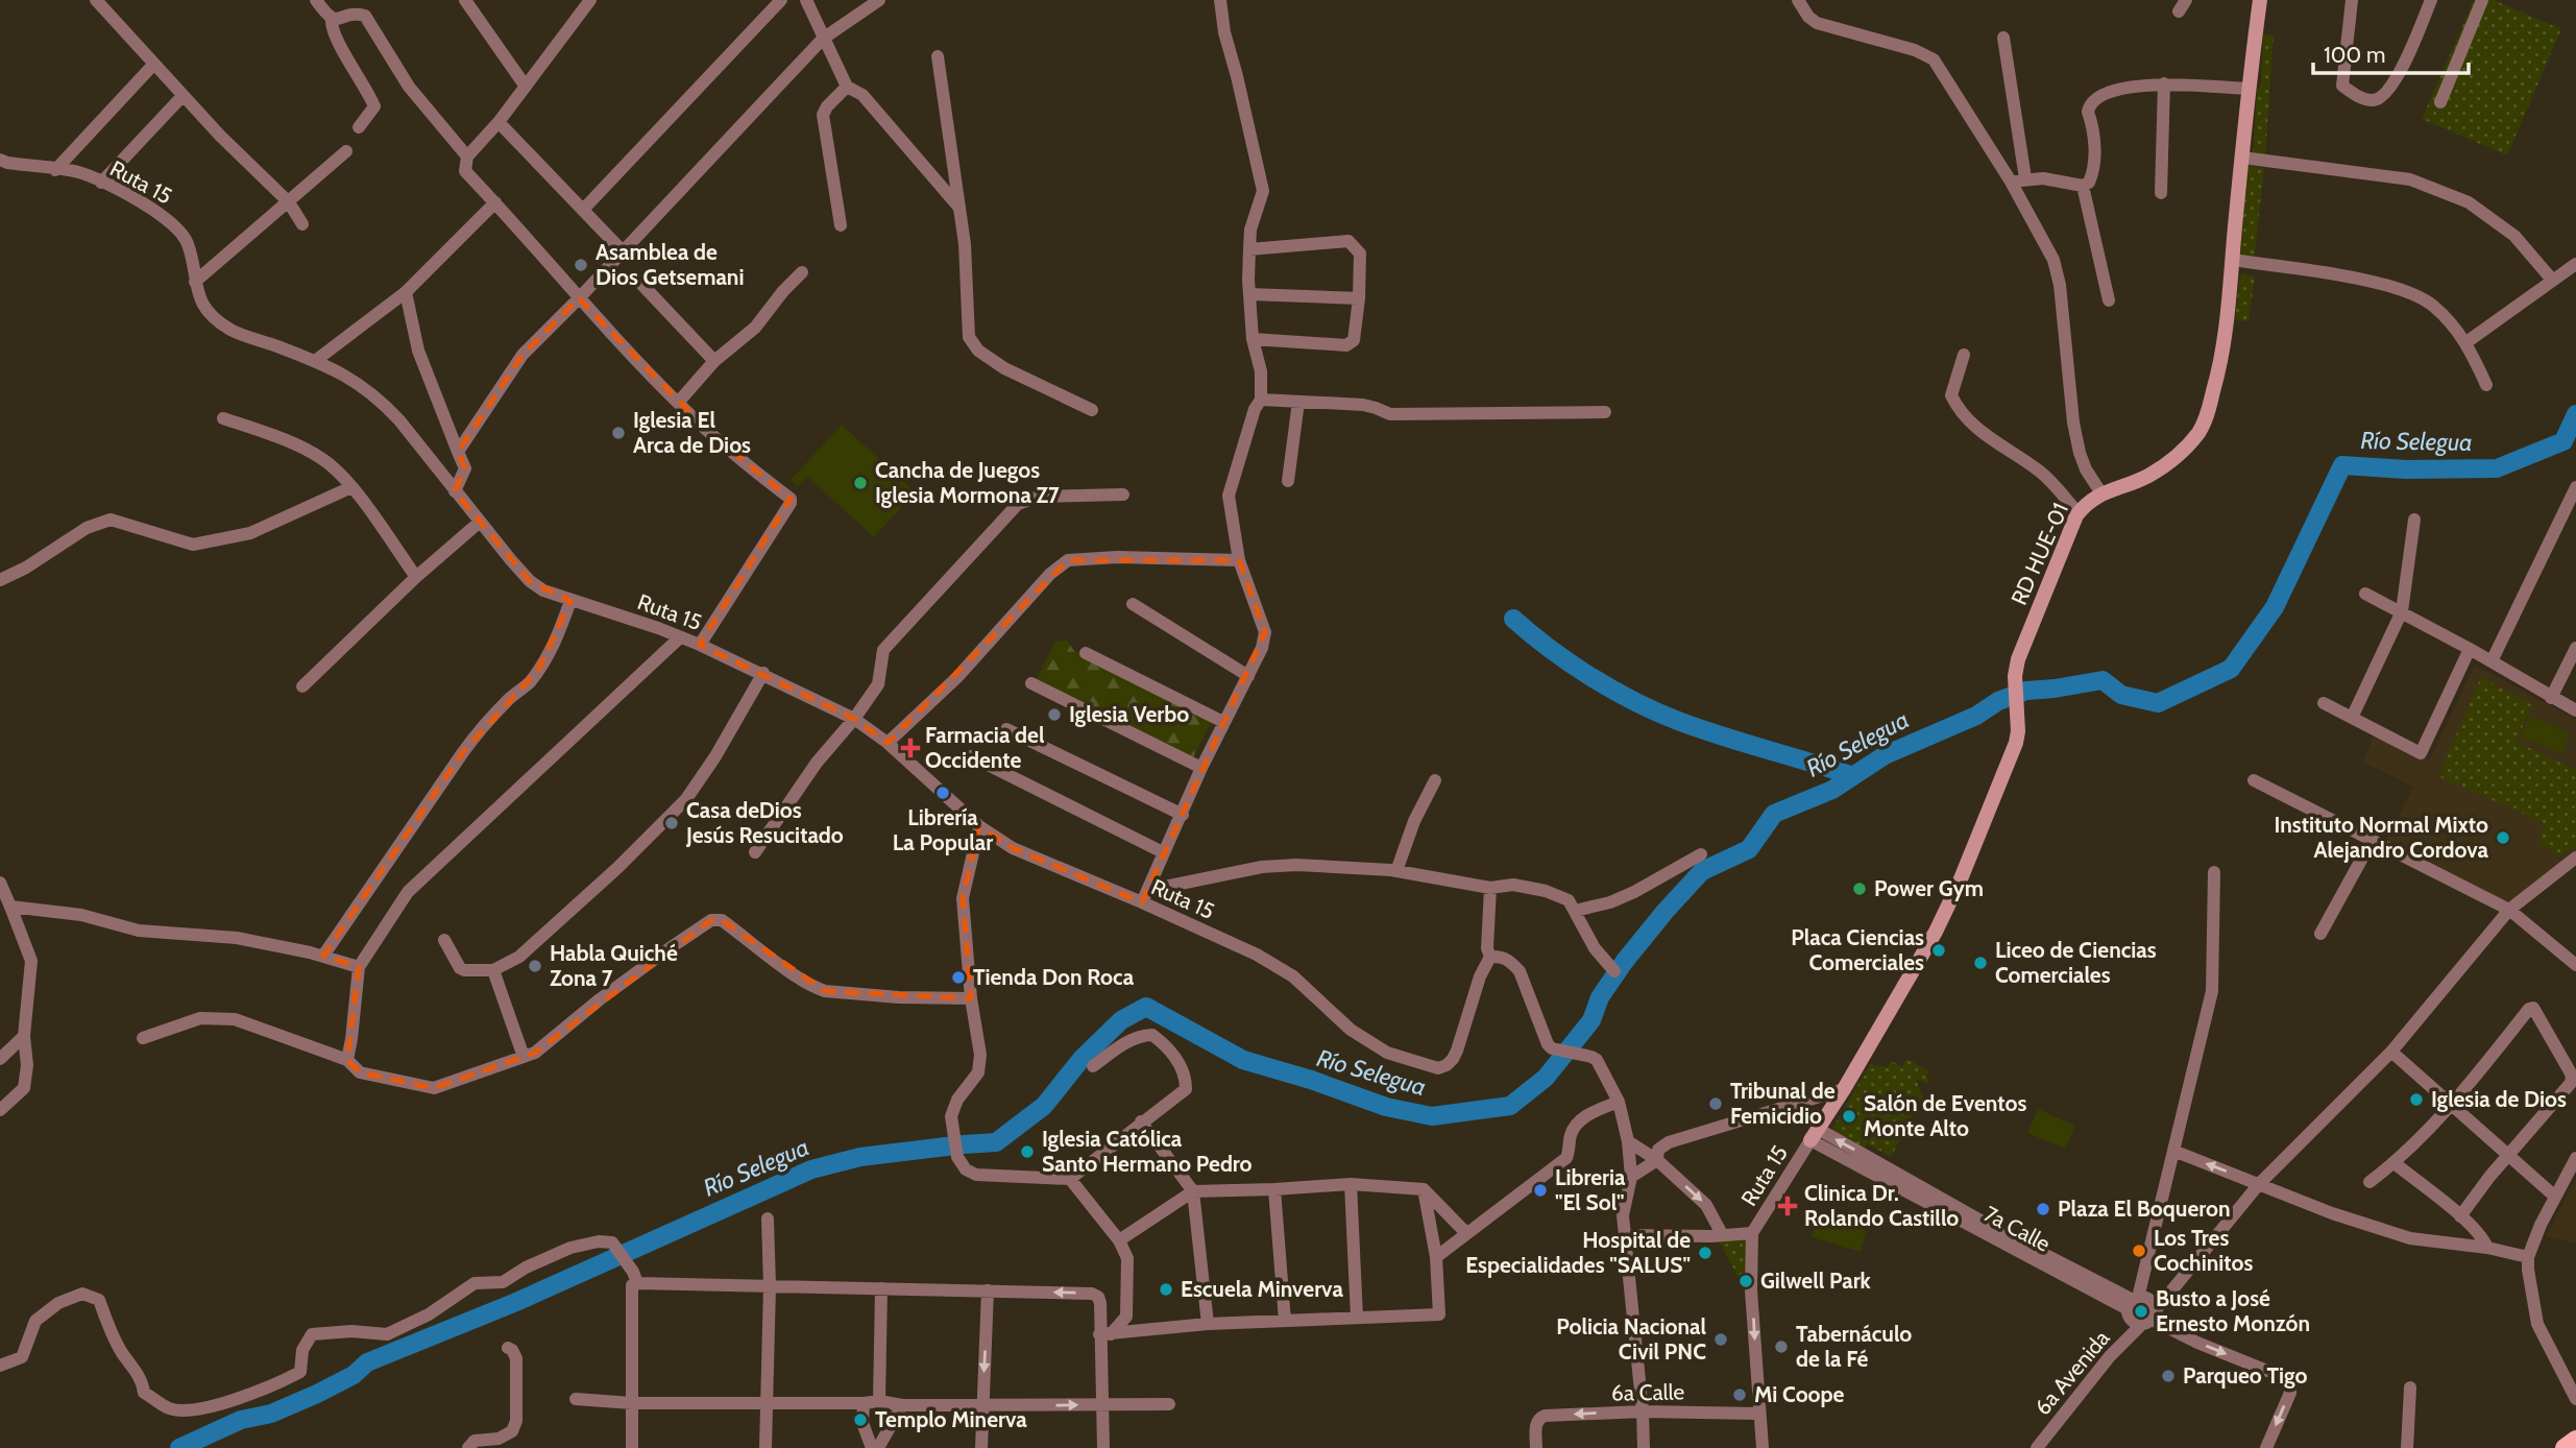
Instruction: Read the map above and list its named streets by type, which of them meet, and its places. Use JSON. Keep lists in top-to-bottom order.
{
  "streets": {
    "street": [
      "Ruta 15",
      "RD HUE-01",
      "7a Calle",
      "6a Avenida",
      "6a Calle"
    ]
  },
  "crossings": [
    ["Ruta 15", "RD HUE-01"],
    ["Ruta 15", "7a Calle"],
    ["RD HUE-01", "7a Calle"]
  ],
  "one_way": ["6a Calle"],
  "water": ["Río Selegua"],
  "places": {
    "other": [
      "Asamblea de Dios Getsemani",
      "Iglesia El Arca de Dios",
      "Cancha de Juegos Iglesia Mormona Z7",
      "Iglesia Verbo",
      "Librería La Popular",
      "Casa deDios Jesús Resucitado",
      "Instituto Normal Mixto Alejandro Cordova",
      "Power Gym",
      "Placa Ciencias Comerciales",
      "Liceo de Ciencias Comerciales",
      "Habla Quiché Zona 7",
      "Tienda Don Roca",
      "Iglesia de Dios",
      "Tribunal de Femicidio",
      "Salón de Eventos Monte Alto",
      "Iglesia Católica Santo Hermano Pedro",
      "Libreria \"El Sol\"",
      "Plaza El Boqueron",
      "Los Tres Cochinitos",
      "Hospital de Especialidades \"SALUS\"",
      "Gilwell Park",
      "Escuela Minverva",
      "Busto a José Ernesto Monzón",
      "Policia Nacional Civil PNC",
      "Tabernáculo de la Fé",
      "Parqueo Tigo",
      "Mi Coope",
      "Templo Minerva"
    ],
    "health": ["Farmacia del Occidente", "Clinica Dr. Rolando Castillo"]
  },
  "scale_bar": "100 m"
}
